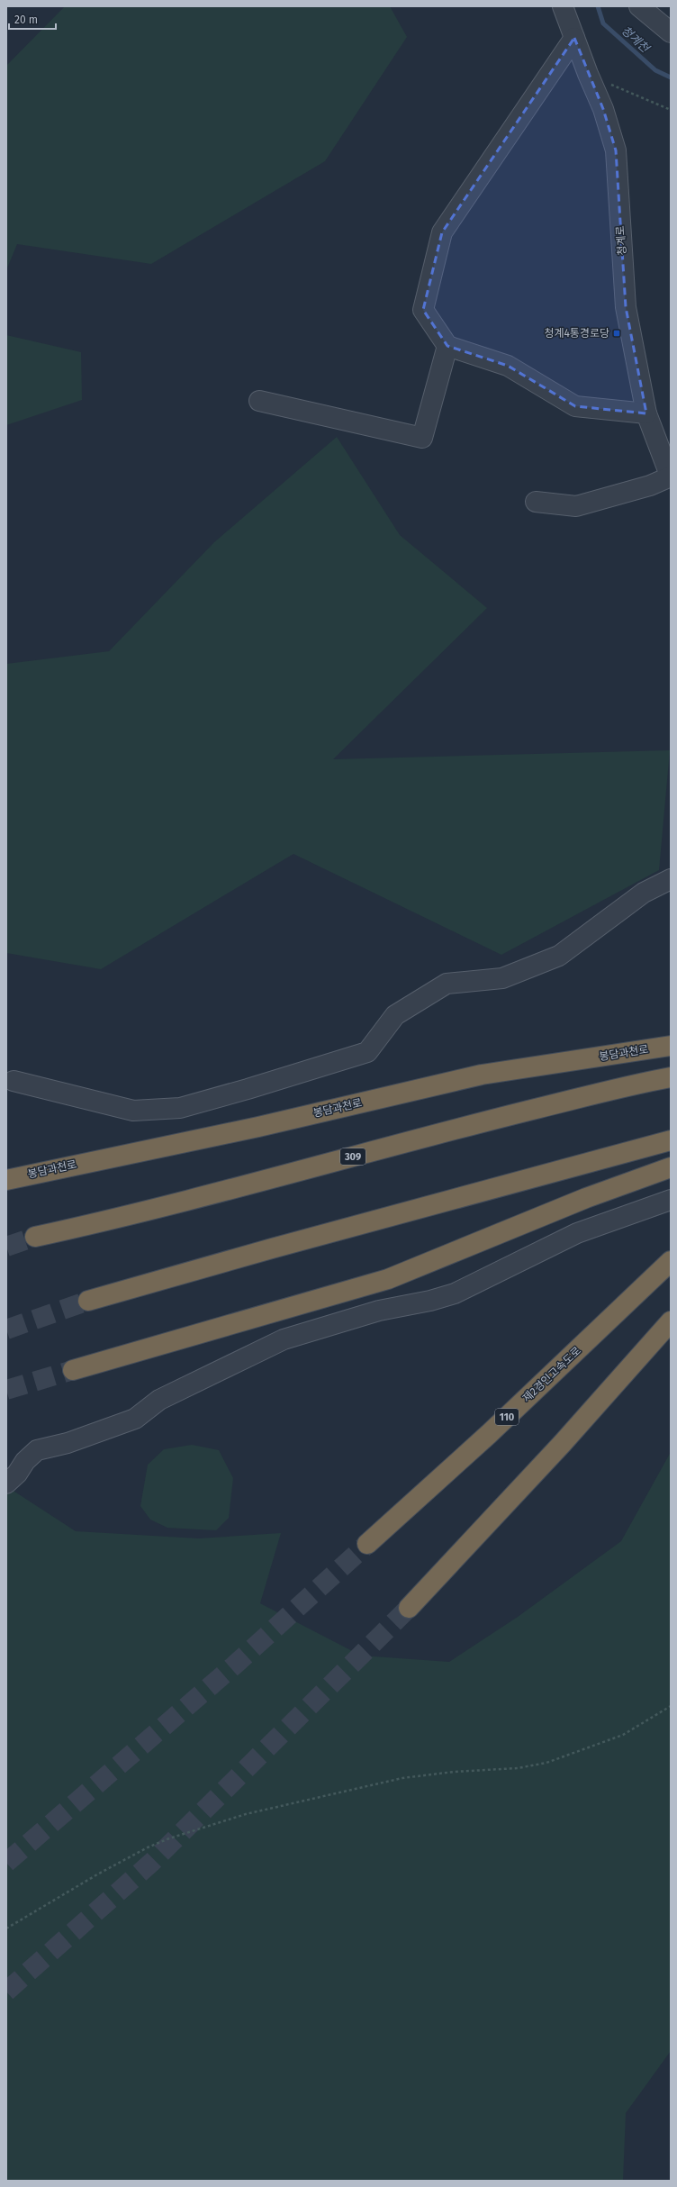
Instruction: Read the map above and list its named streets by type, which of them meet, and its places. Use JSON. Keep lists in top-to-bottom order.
{
  "streets": {
    "highway": [
      "봉담과천로",
      "309",
      "제2경인고속도로",
      "110"
    ],
    "street": ["청계로"]
  },
  "water": ["청계천"],
  "places": {
    "transit": ["청계4통경로당"]
  },
  "scale_bar": "20 m"
}
